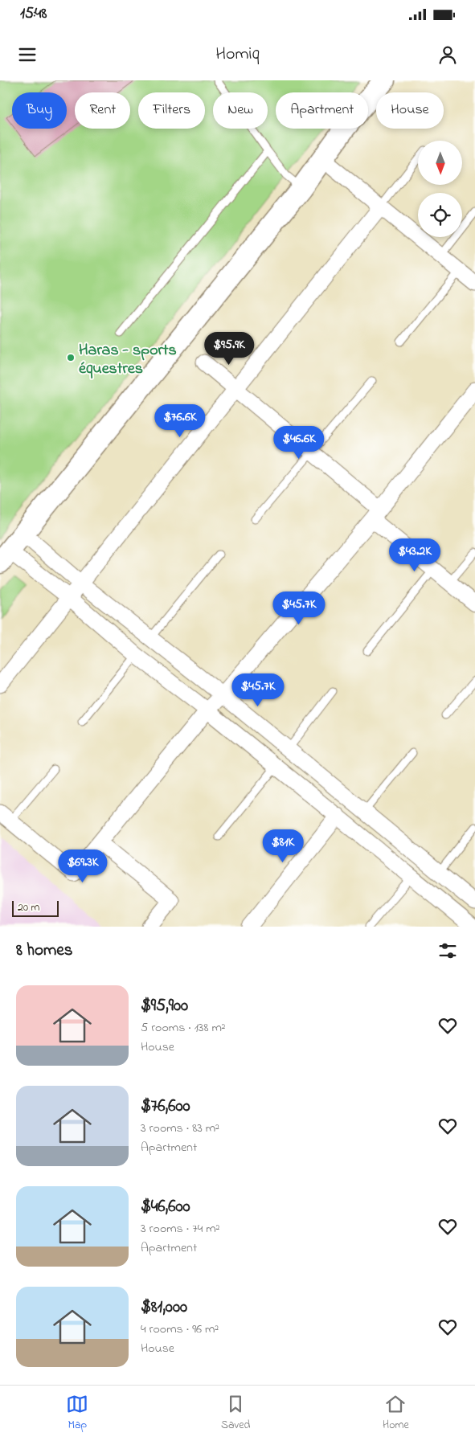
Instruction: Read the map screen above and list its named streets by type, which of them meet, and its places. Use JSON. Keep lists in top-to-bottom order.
{
  "places": ["Haras - sports équestres"],
  "scale_bar": "20 m",
  "north": "bottom",
  "page": {
    "status": "15:48",
    "header": "Homiq",
    "chip": [
      "Buy",
      "Rent",
      "Filters",
      "New",
      "Apartment",
      "House"
    ],
    "price": [
      "$95.9K",
      "$76.6K",
      "$46.6K",
      "$43.2K",
      "$45.7K",
      "$45.7K",
      "$81K",
      "$69.3K"
    ],
    "scale": "20 m",
    "heading": "8 homes",
    "list": [
      {
        "name": "$95,900",
        "note": "5 rooms · 138 m² · House"
      },
      {
        "name": "$76,600",
        "note": "3 rooms · 83 m² · Apartment"
      },
      {
        "name": "$46,600",
        "note": "3 rooms · 74 m² · Apartment"
      },
      {
        "name": "$81,000",
        "note": "4 rooms · 96 m² · House"
      }
    ],
    "tabs": ["Map", "Saved", "Home"]
  }
}
